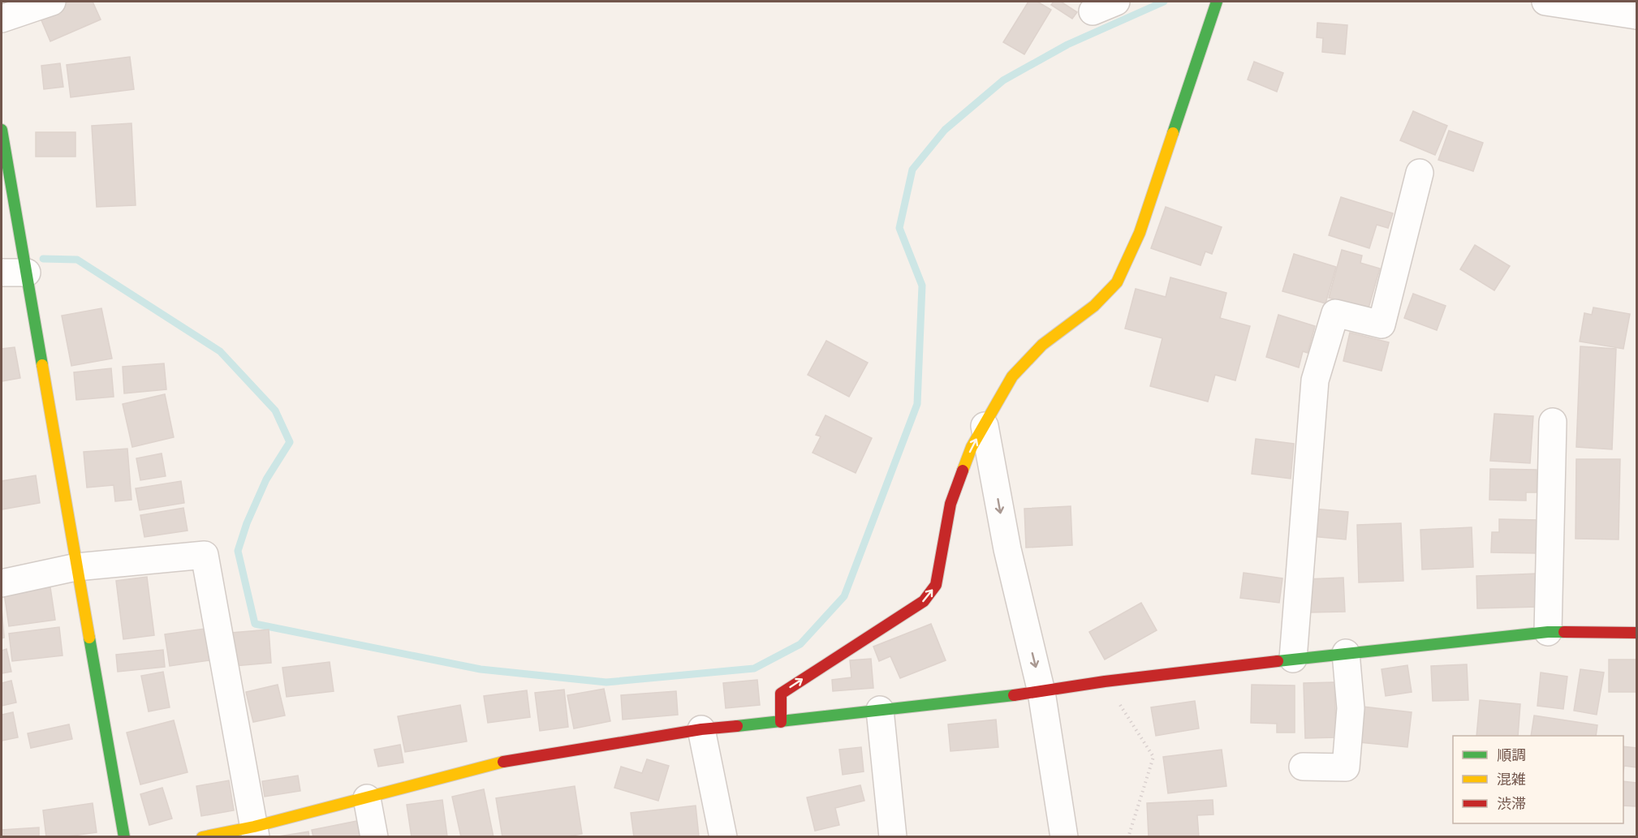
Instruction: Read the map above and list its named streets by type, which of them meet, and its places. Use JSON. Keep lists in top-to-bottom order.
{
  "legend": ["順調", "混雑", "渋滞"]
}
